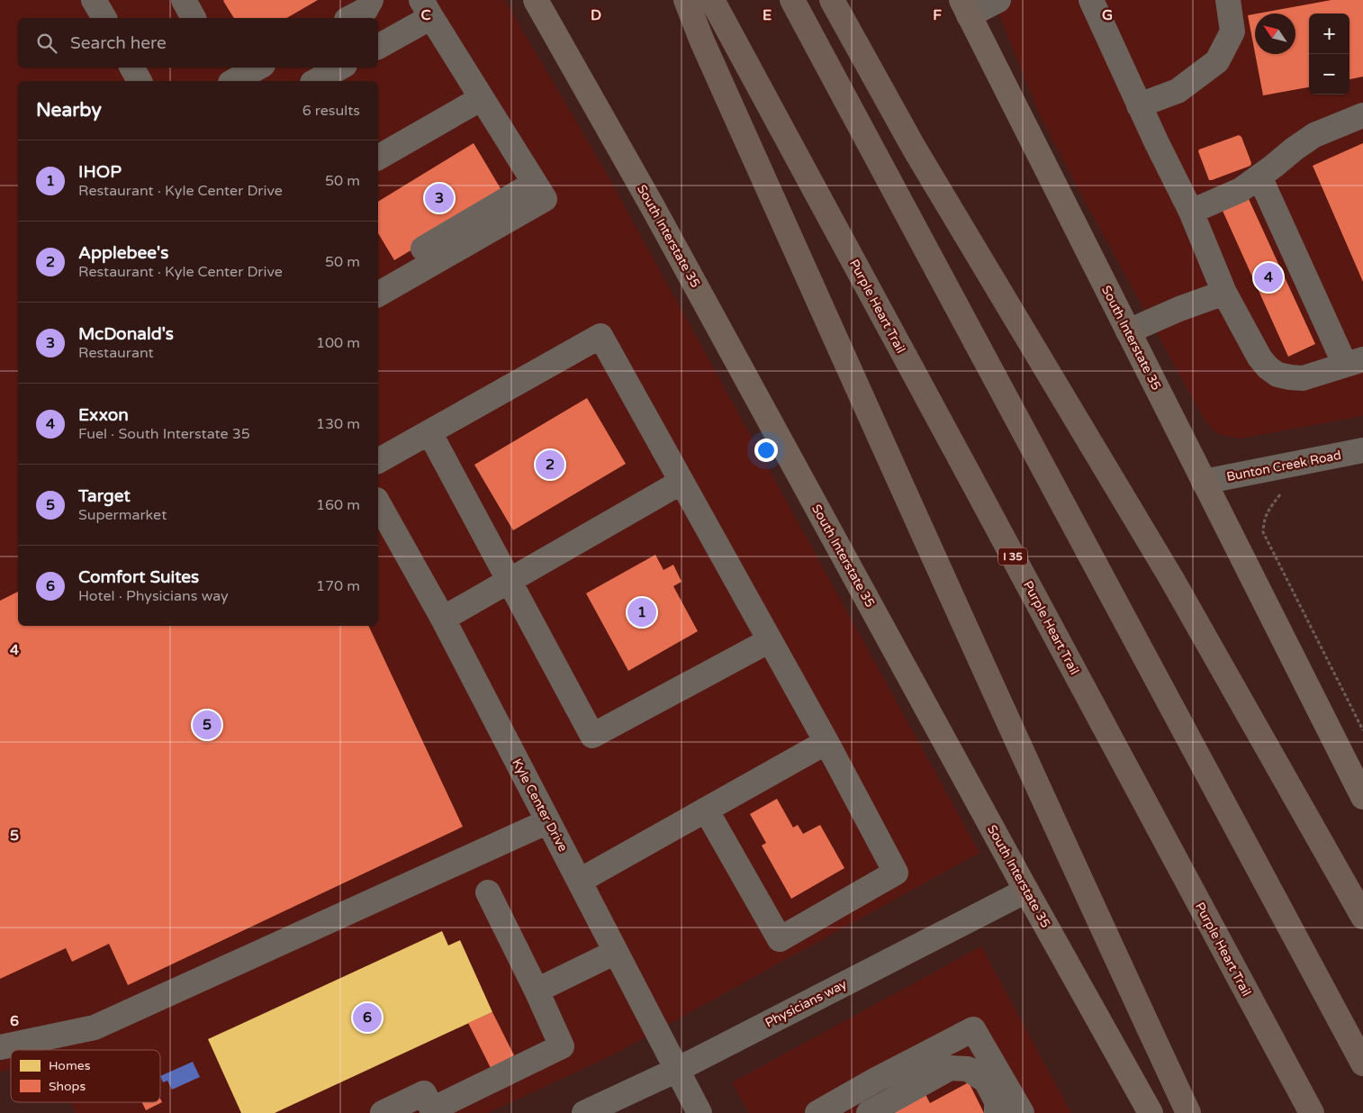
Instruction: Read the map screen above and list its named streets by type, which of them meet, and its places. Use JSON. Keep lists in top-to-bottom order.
{
  "streets": {
    "highway": ["Purple Heart Trail", "I 35"],
    "main road": ["South Interstate 35"],
    "street": ["Bunton Creek Road", "Kyle Center Drive", "Physicians way"]
  },
  "crossings": [
    ["South Interstate 35", "Bunton Creek Road"],
    ["South Interstate 35", "Physicians way"],
    ["Kyle Center Drive", "Physicians way"]
  ],
  "legend": ["Homes", "Shops"],
  "north": "top left",
  "page": {
    "map_buttons": ["+", "−"],
    "search": "Search here",
    "heading": ["Nearby", "6 results"],
    "list": [
      {
        "mark": "1",
        "name": "IHOP",
        "note": "Restaurant · Kyle Center Drive",
        "value": "50 m"
      },
      {
        "mark": "2",
        "name": "Applebee's",
        "note": "Restaurant · Kyle Center Drive",
        "value": "50 m"
      },
      {
        "mark": "3",
        "name": "McDonald's",
        "note": "Restaurant",
        "value": "100 m"
      },
      {
        "mark": "4",
        "name": "Exxon",
        "note": "Fuel · South Interstate 35",
        "value": "130 m"
      },
      {
        "mark": "5",
        "name": "Target",
        "note": "Supermarket",
        "value": "160 m"
      },
      {
        "mark": "6",
        "name": "Comfort Suites",
        "note": "Hotel · Physicians way",
        "value": "170 m"
      }
    ],
    "pins": [
      "3",
      "4",
      "2",
      "1",
      "5",
      "6"
    ]
  },
  "grid": {
    "columns": [
      "C",
      "D",
      "E",
      "F",
      "G"
    ],
    "rows": ["4", "5", "6"]
  }
}
